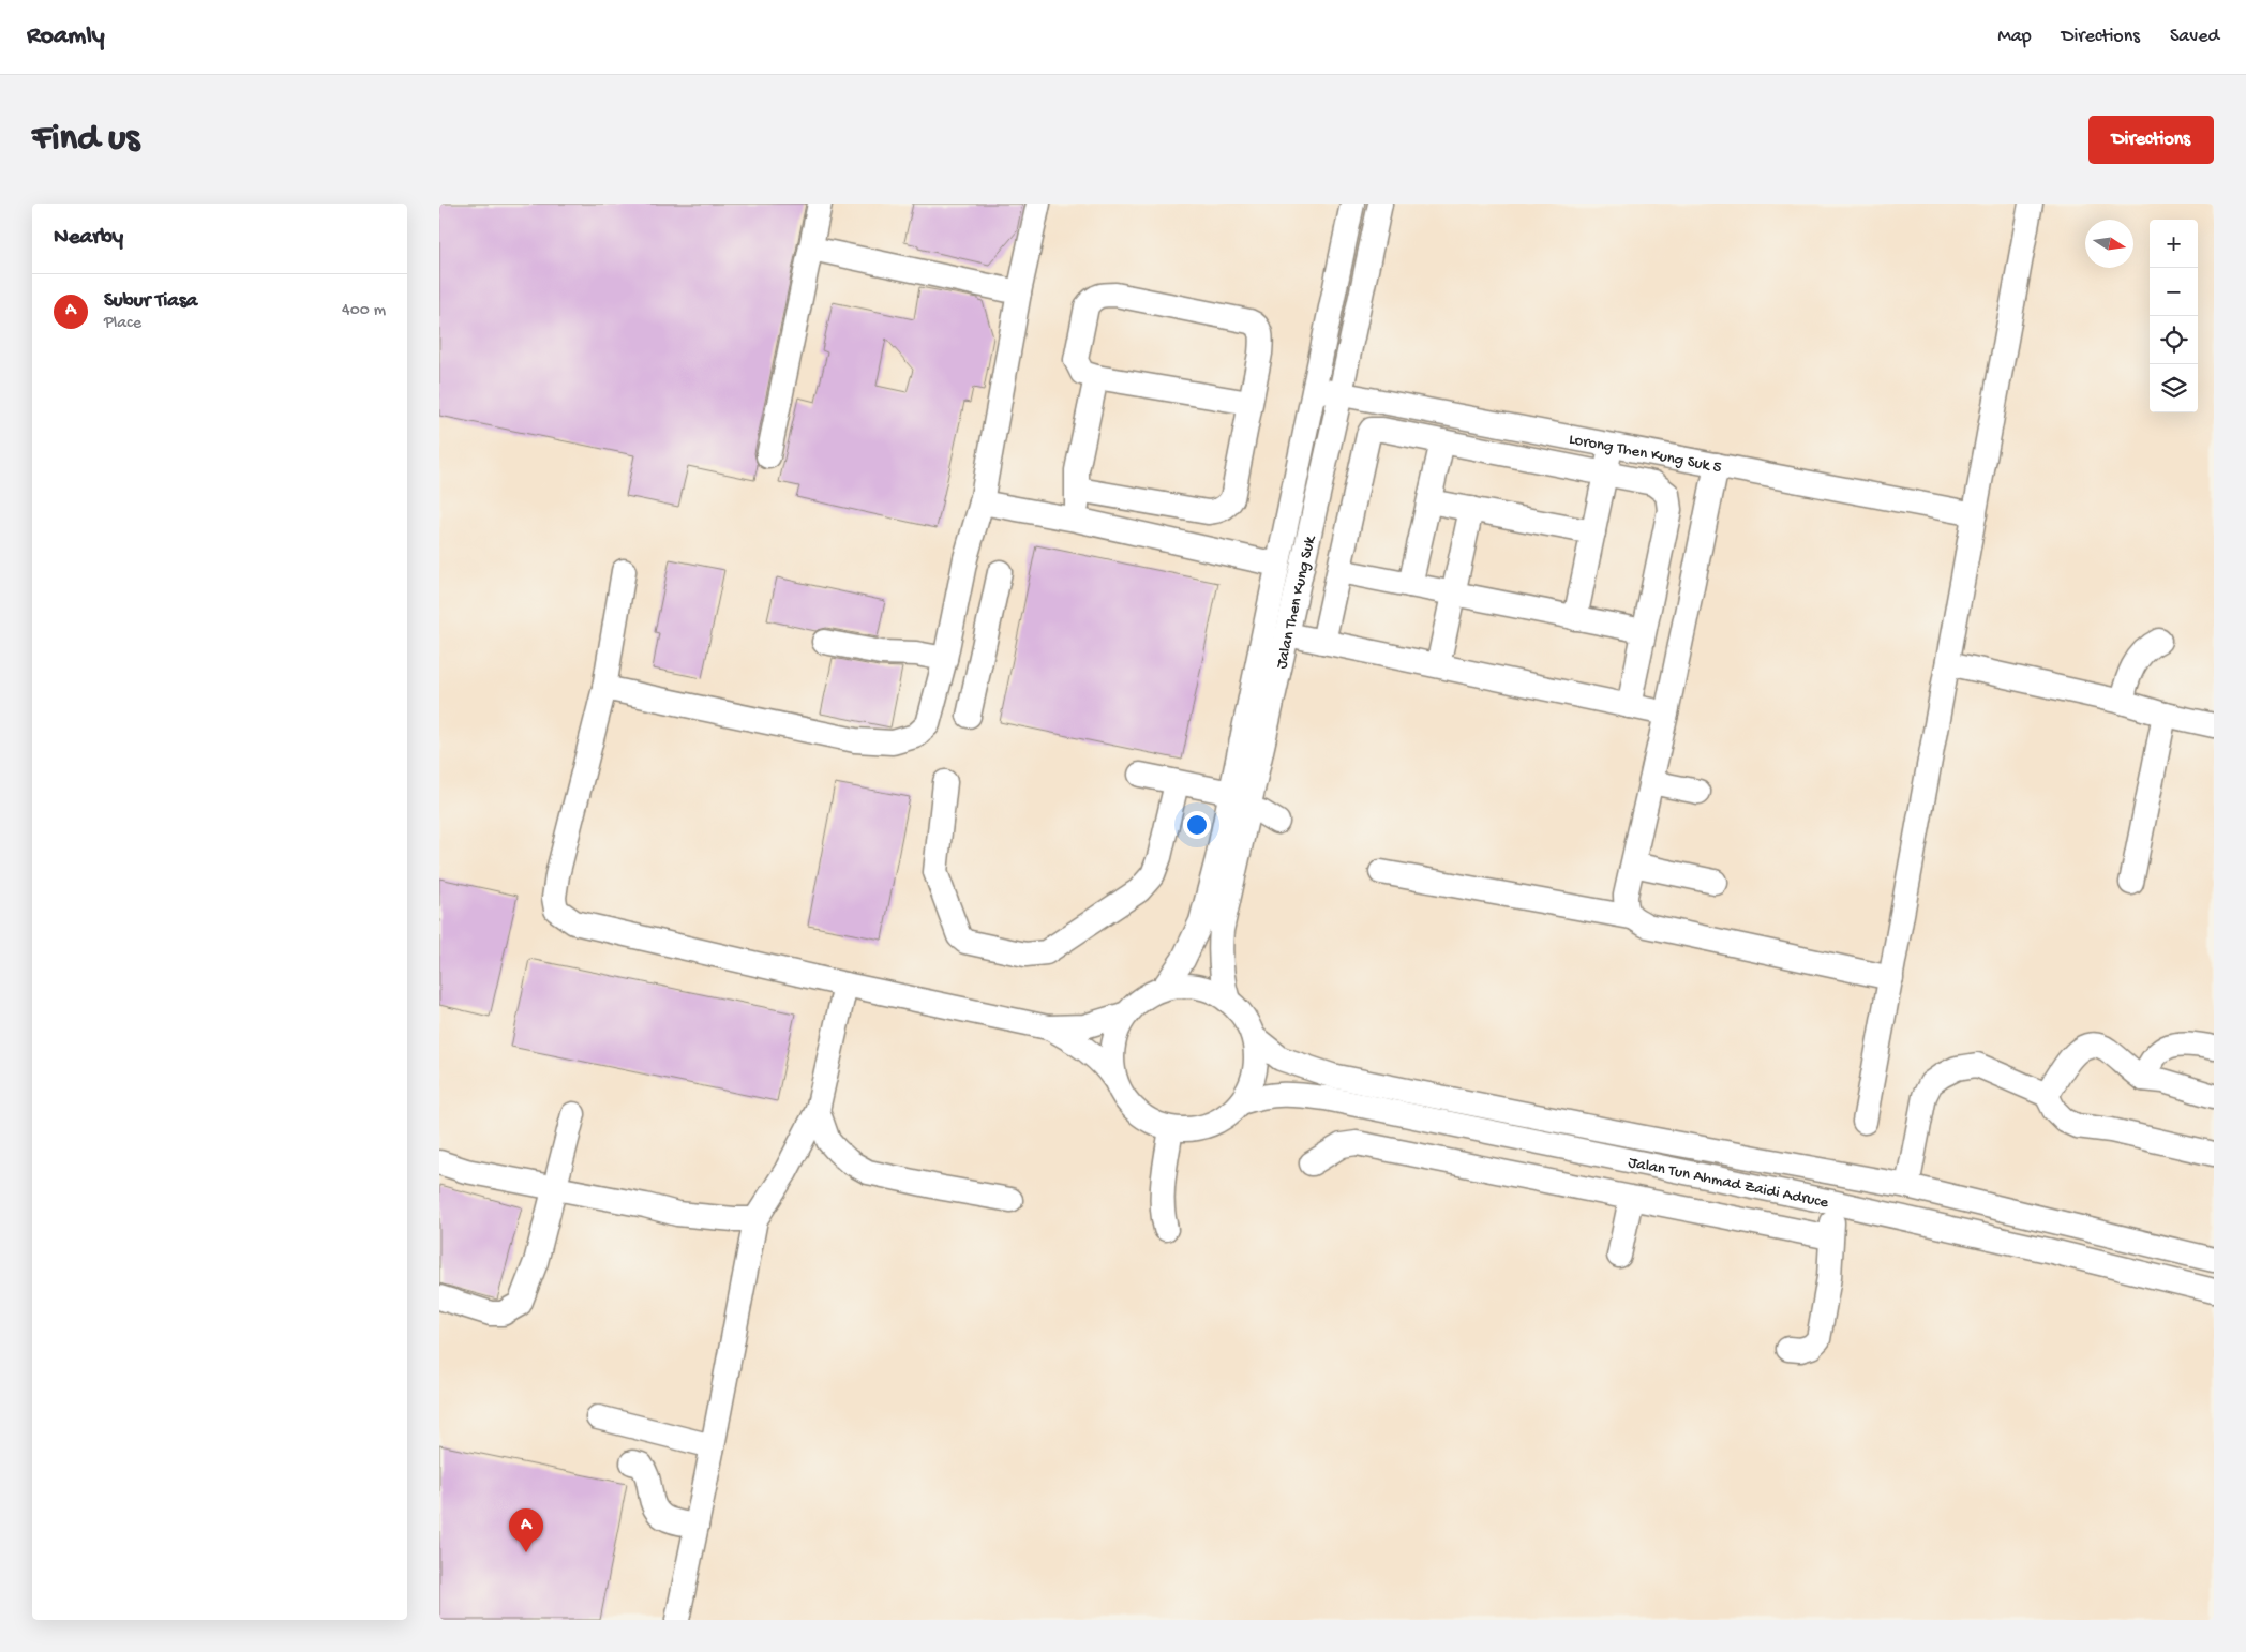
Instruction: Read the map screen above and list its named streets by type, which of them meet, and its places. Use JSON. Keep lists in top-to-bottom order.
{
  "streets": {
    "street": ["Lorong Then Kung Suk 5", "Jalan Then Kung Suk", "Jalan Tun Ahmad Zaidi Adruce"]
  },
  "crossings": [
    ["Lorong Then Kung Suk 5", "Jalan Then Kung Suk"],
    ["Jalan Then Kung Suk", "Jalan Tun Ahmad Zaidi Adruce"]
  ],
  "north": "right",
  "page": {
    "header": "Roamly",
    "nav": ["Map", "Directions", "Saved"],
    "buttons": "Directions",
    "title": "Find us",
    "heading": "Nearby",
    "map_buttons": ["+", "−"],
    "list": [
      {
        "mark": "A",
        "name": "Subur Tiasa",
        "note": "Place",
        "value": "400 m"
      }
    ],
    "pins": "A"
  }
}
